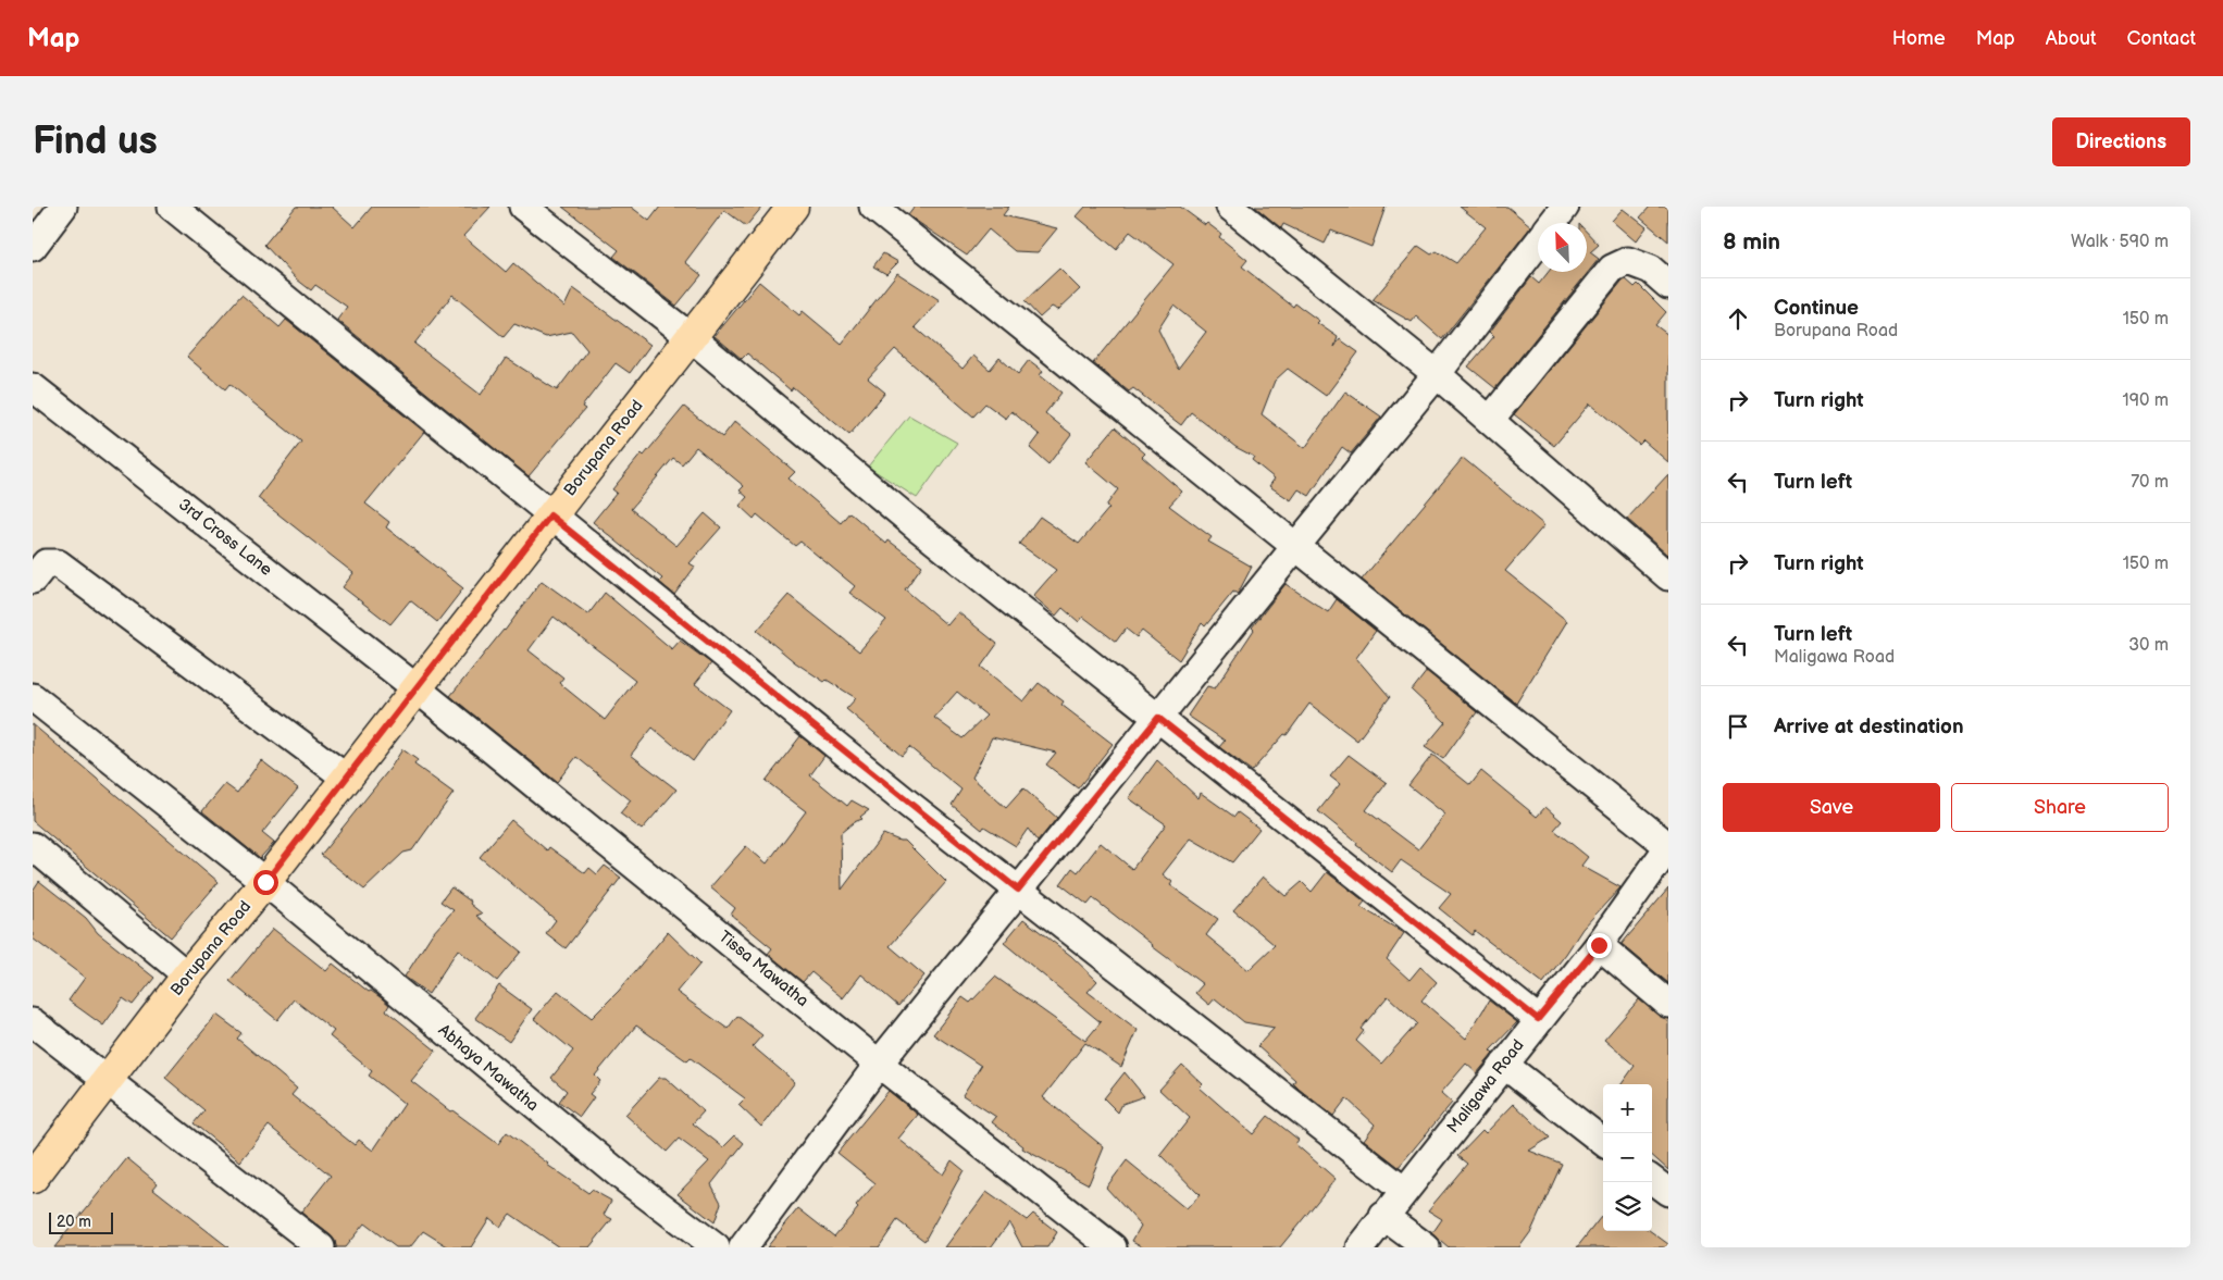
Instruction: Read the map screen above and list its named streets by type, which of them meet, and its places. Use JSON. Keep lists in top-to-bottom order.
{
  "streets": {
    "main road": ["Borupana Road"],
    "street": [
      "3rd Cross Lane",
      "Tissa Mawatha",
      "Abhaya Mawatha",
      "Maligawa Road"
    ]
  },
  "crossings": [
    ["Borupana Road", "3rd Cross Lane"],
    ["Borupana Road", "Tissa Mawatha"],
    ["Borupana Road", "Abhaya Mawatha"],
    ["3rd Cross Lane", "Tissa Mawatha"]
  ],
  "scale_bar": "20 m",
  "north": "top left",
  "page": {
    "header": "Map",
    "nav": [
      "Home",
      "Map",
      "About",
      "Contact"
    ],
    "buttons": [
      "Directions",
      ["Save", "Share"]
    ],
    "title": "Find us",
    "heading": ["8 min", "Walk · 590 m"],
    "list": [
      ["Continue", "Borupana Road", "150 m"],
      ["Turn right", "190 m"],
      ["Turn left", "70 m"],
      ["Turn right", "150 m"],
      ["Turn left", "Maligawa Road", "30 m"],
      "Arrive at destination"
    ],
    "map_buttons": ["+", "−"],
    "scale": "20 m"
  }
}
